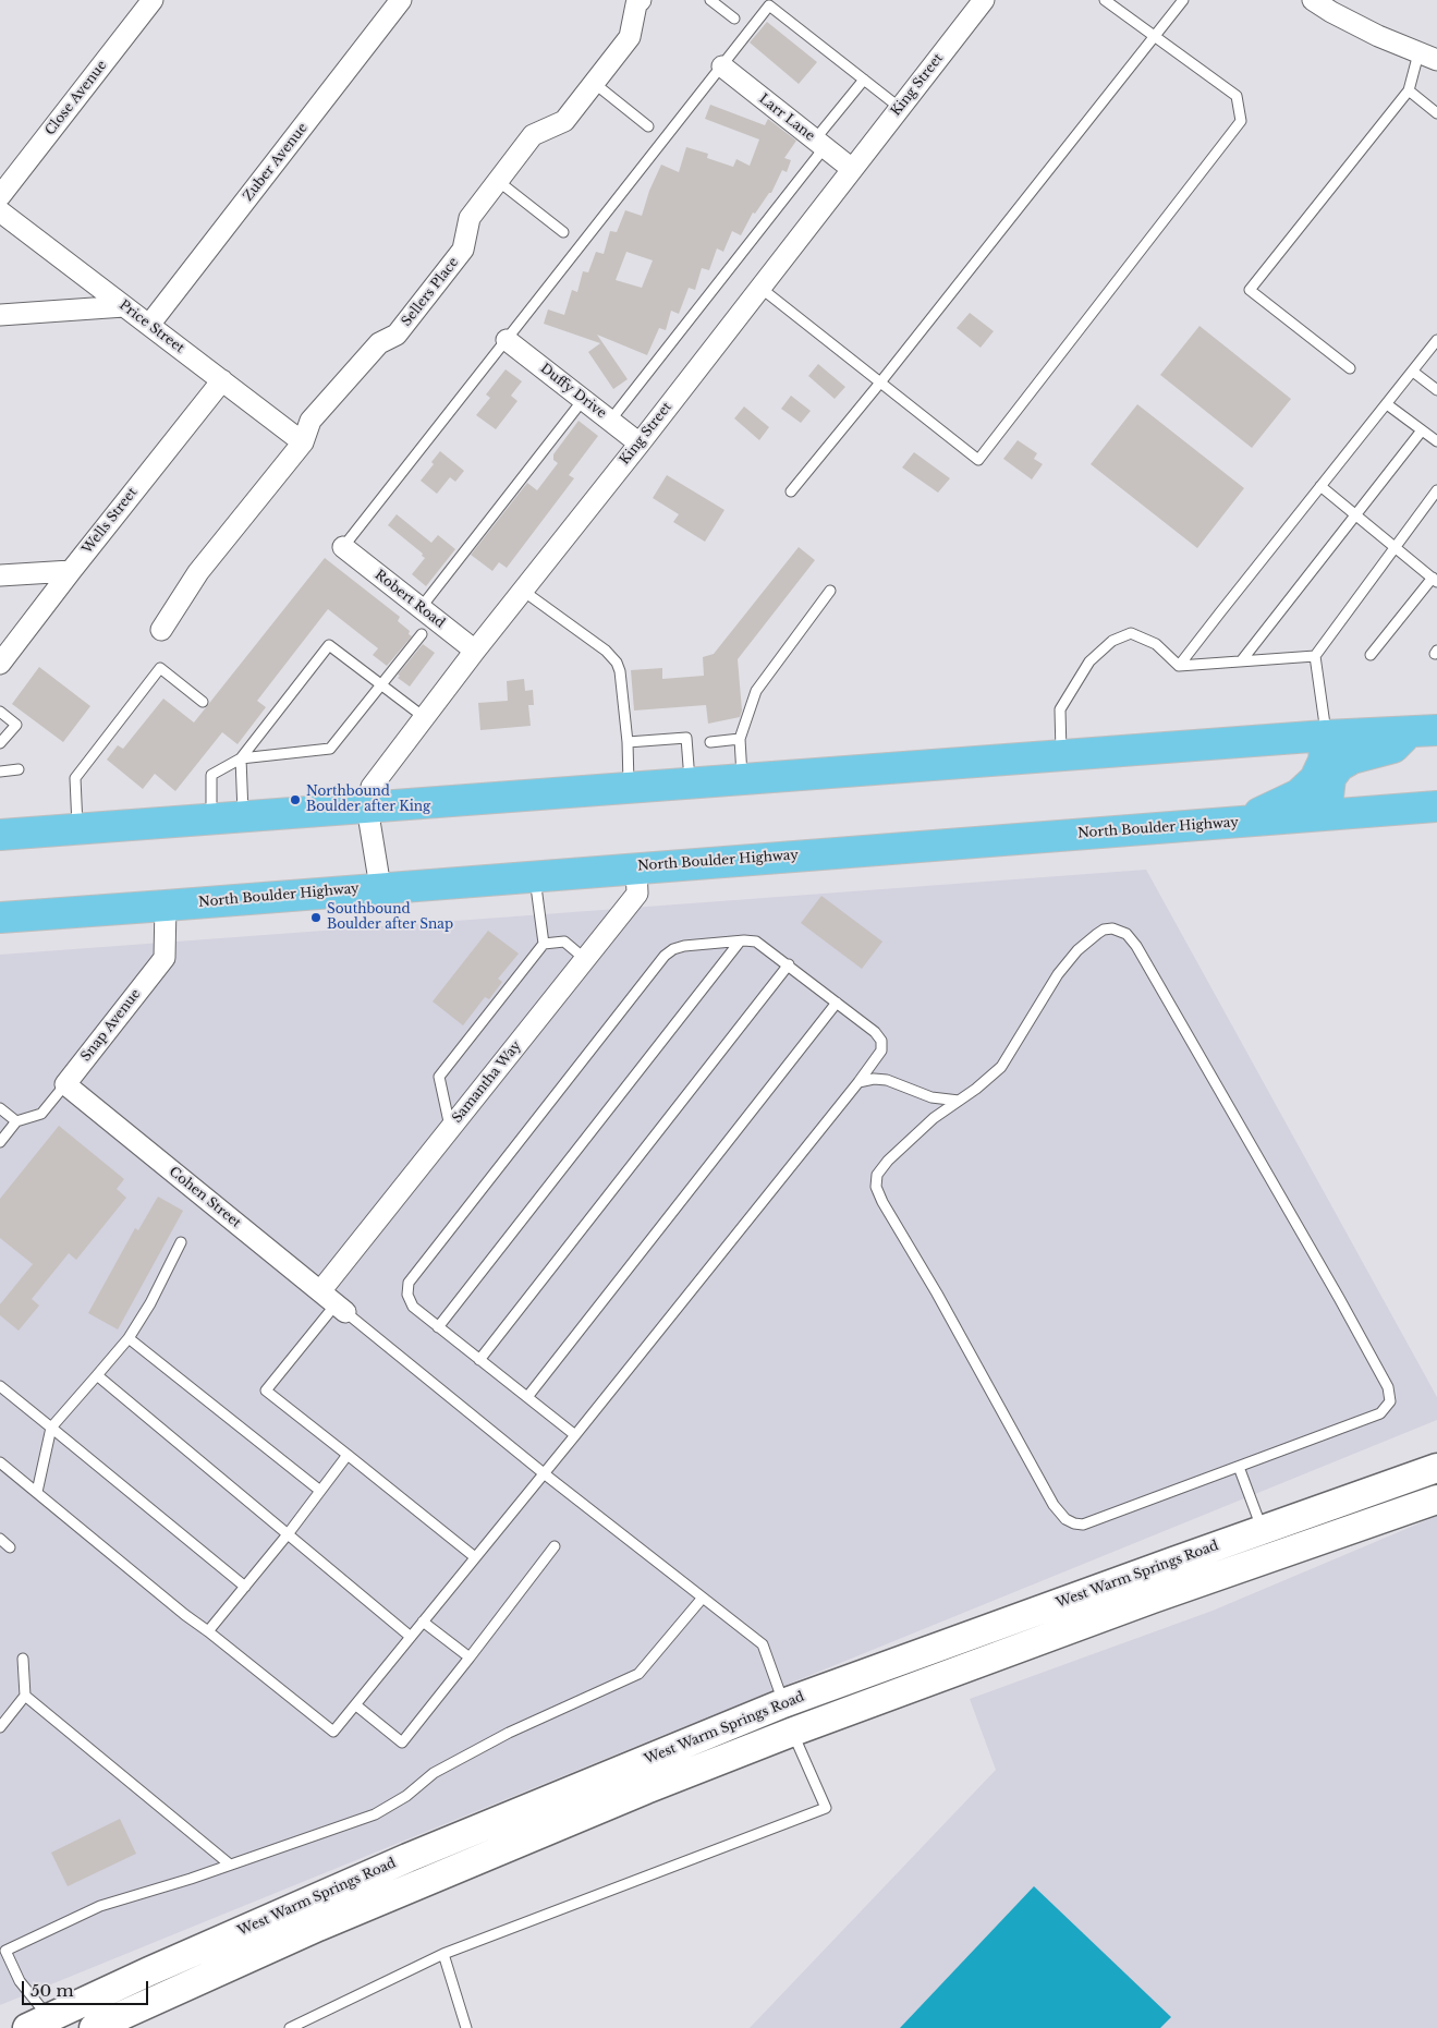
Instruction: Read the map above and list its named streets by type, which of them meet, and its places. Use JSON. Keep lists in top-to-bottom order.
{
  "streets": {
    "main road": ["North Boulder Highway", "West Warm Springs Road"],
    "street": [
      "King Street",
      "Close Avenue",
      "Larr Lane",
      "Zuber Avenue",
      "Sellers Place",
      "Price Street",
      "Duffy Drive",
      "Wells Street",
      "Robert Road",
      "Snap Avenue",
      "Samantha Way",
      "Cohen Street"
    ]
  },
  "crossings": [
    ["King Street", "Larr Lane"],
    ["King Street", "Duffy Drive"],
    ["King Street", "Robert Road"],
    ["King Street", "North Boulder Highway"],
    ["Zuber Avenue", "Price Street"],
    ["Sellers Place", "Price Street"],
    ["Price Street", "Wells Street"],
    ["North Boulder Highway", "Snap Avenue"],
    ["North Boulder Highway", "Samantha Way"],
    ["Snap Avenue", "Cohen Street"],
    ["Samantha Way", "Cohen Street"]
  ],
  "places": ["Northbound Boulder after King", "Southbound Boulder after Snap"],
  "scale_bar": "50 m"
}
